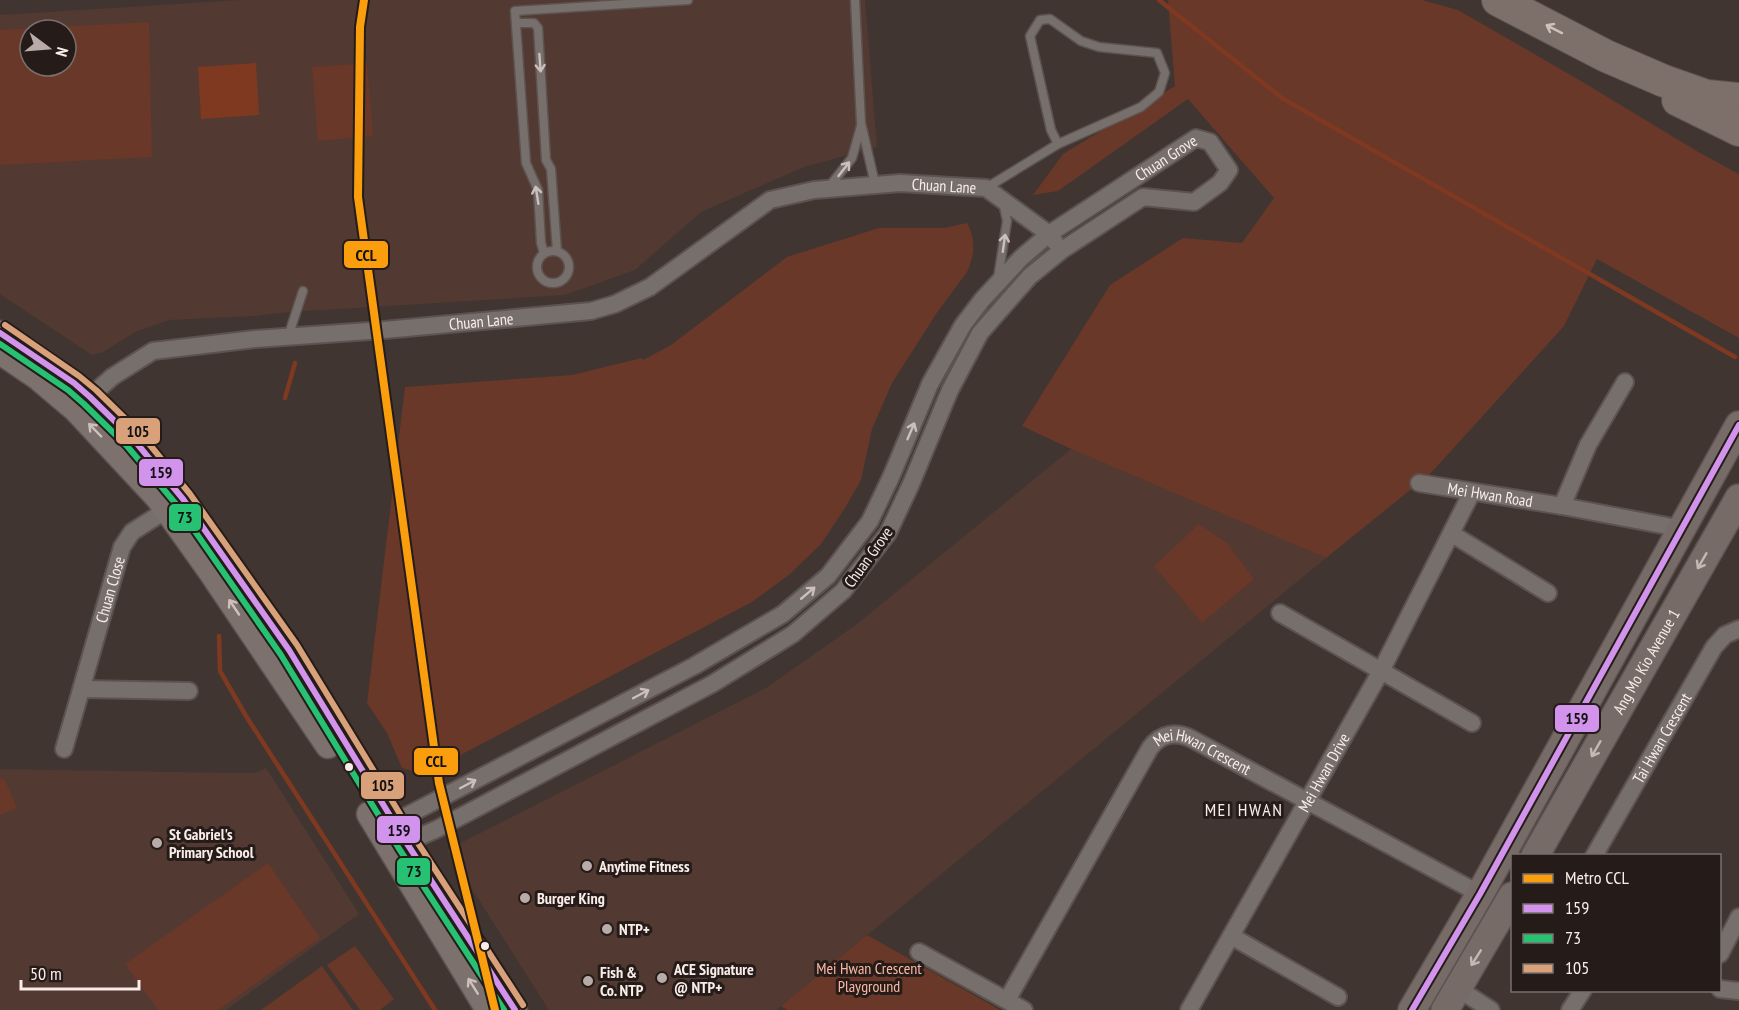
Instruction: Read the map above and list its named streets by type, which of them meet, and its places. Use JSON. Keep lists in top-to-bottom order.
{
  "streets": {
    "main road": ["Ang Mo Kio Avenue 1"],
    "street": [
      "Chuan Grove",
      "Chuan Lane",
      "Mei Hwan Road",
      "Chuan Close",
      "Tai Hwan Crescent",
      "Mei Hwan Crescent",
      "Mei Hwan Drive"
    ]
  },
  "crossings": [
    ["Chuan Grove", "Chuan Lane"],
    ["Mei Hwan Road", "Ang Mo Kio Avenue 1"],
    ["Mei Hwan Road", "Mei Hwan Drive"],
    ["Ang Mo Kio Avenue 1", "Mei Hwan Crescent"],
    ["Mei Hwan Crescent", "Mei Hwan Drive"]
  ],
  "districts": ["MEI HWAN"],
  "parks": ["Mei Hwan Crescent Playground"],
  "places": [
    "St Gabriel's Primary School",
    "Anytime Fitness",
    "Burger King",
    "NTP+",
    "ACE Signature @ NTP+",
    "Fish & Co. NTP"
  ],
  "lines": [
    "metro line CCL",
    "transit line 105",
    "transit line 159",
    "transit line 73"
  ],
  "legend": [
    "Metro CCL",
    "159",
    "73",
    "105"
  ],
  "scale_bar": "50 m",
  "north": "right"
}
